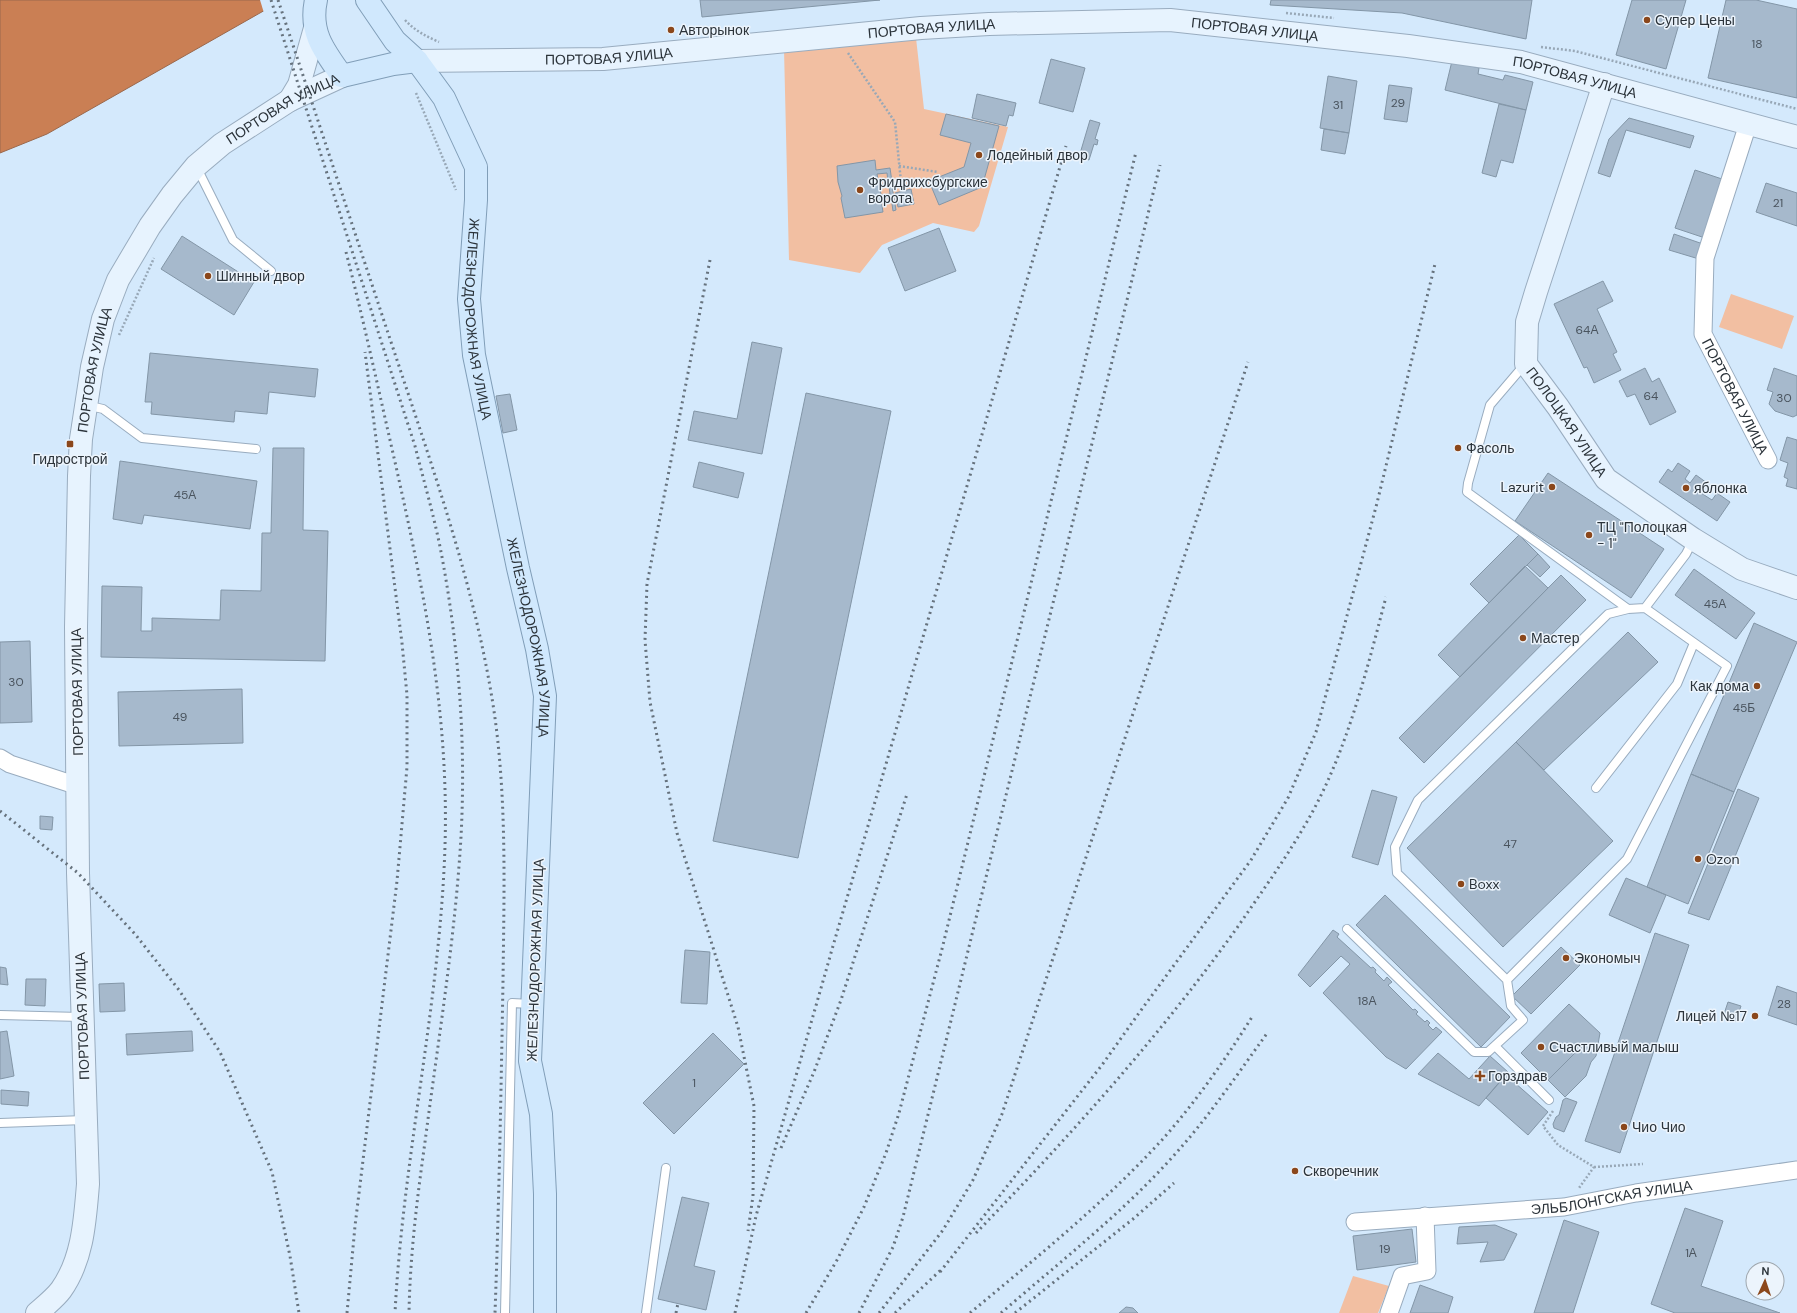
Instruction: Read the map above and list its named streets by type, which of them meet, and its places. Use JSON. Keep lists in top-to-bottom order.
{
  "streets": {
    "main road": ["ПОРТОВАЯ УЛИЦА", "ЖЕЛЕЗНОДОРОЖНАЯ УЛИЦА", "ПОЛОЦКАЯ УЛИЦА"],
    "street": ["ЭЛЬБЛОНГСКАЯ УЛИЦА"]
  },
  "crossings": [
    ["ПОРТОВАЯ УЛИЦА", "ЖЕЛЕЗНОДОРОЖНАЯ УЛИЦА"],
    ["ПОРТОВАЯ УЛИЦА", "ПОЛОЦКАЯ УЛИЦА"]
  ],
  "places": {
    "other": [
      "Супер Цены",
      "Авторынок",
      "Лодейный двор",
      "Фридрихсбургские ворота",
      "Шинный двор",
      "Фасоль",
      "Lazurit",
      "яблонка",
      "ТЦ \"Полоцкая - 1\"",
      "Мастер",
      "Как дома",
      "Ozon",
      "Boxx",
      "Экономыч",
      "Лицей №17",
      "Счастливый малыш",
      "Чио Чио",
      "Скворечник"
    ],
    "transit": ["Гидрострой"],
    "health": ["Горздрав"]
  },
  "house_numbers": [
    "18",
    "29",
    "31",
    "21",
    "64А",
    "64",
    "30",
    "45А",
    "45А",
    "30",
    "45Б",
    "49",
    "47",
    "18А",
    "28",
    "1",
    "19",
    "1А"
  ],
  "north": "top"
}
